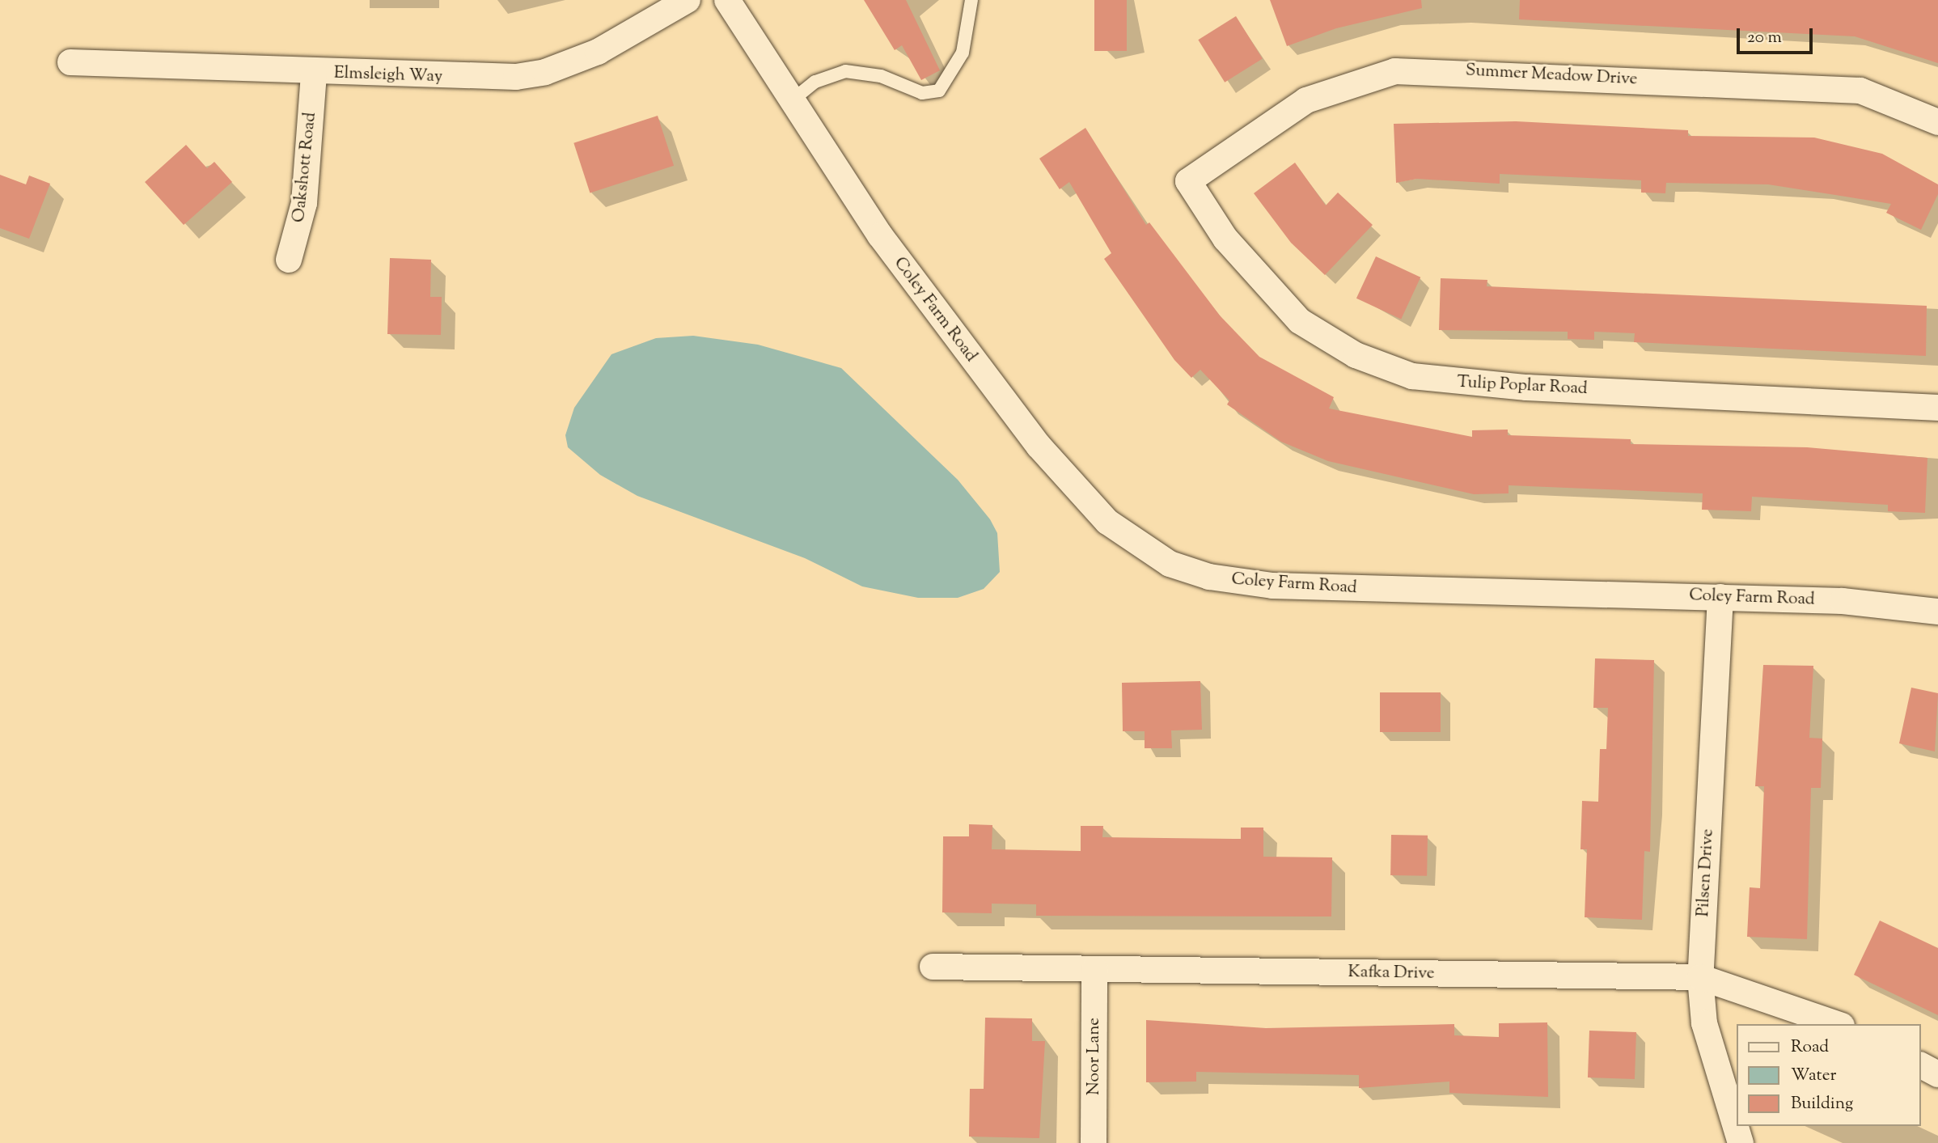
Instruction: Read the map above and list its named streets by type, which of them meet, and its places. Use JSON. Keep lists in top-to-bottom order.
{
  "streets": {
    "street": [
      "Elmsleigh Way",
      "Summer Meadow Drive",
      "Oakshott Road",
      "Coley Farm Road",
      "Tulip Poplar Road",
      "Pilsen Drive",
      "Kafka Drive",
      "Noor Lane"
    ]
  },
  "crossings": [
    ["Elmsleigh Way", "Oakshott Road"],
    ["Summer Meadow Drive", "Tulip Poplar Road"],
    ["Coley Farm Road", "Pilsen Drive"],
    ["Pilsen Drive", "Kafka Drive"],
    ["Kafka Drive", "Noor Lane"]
  ],
  "legend": ["Road", "Water", "Building"],
  "scale_bar": "20 m"
}
